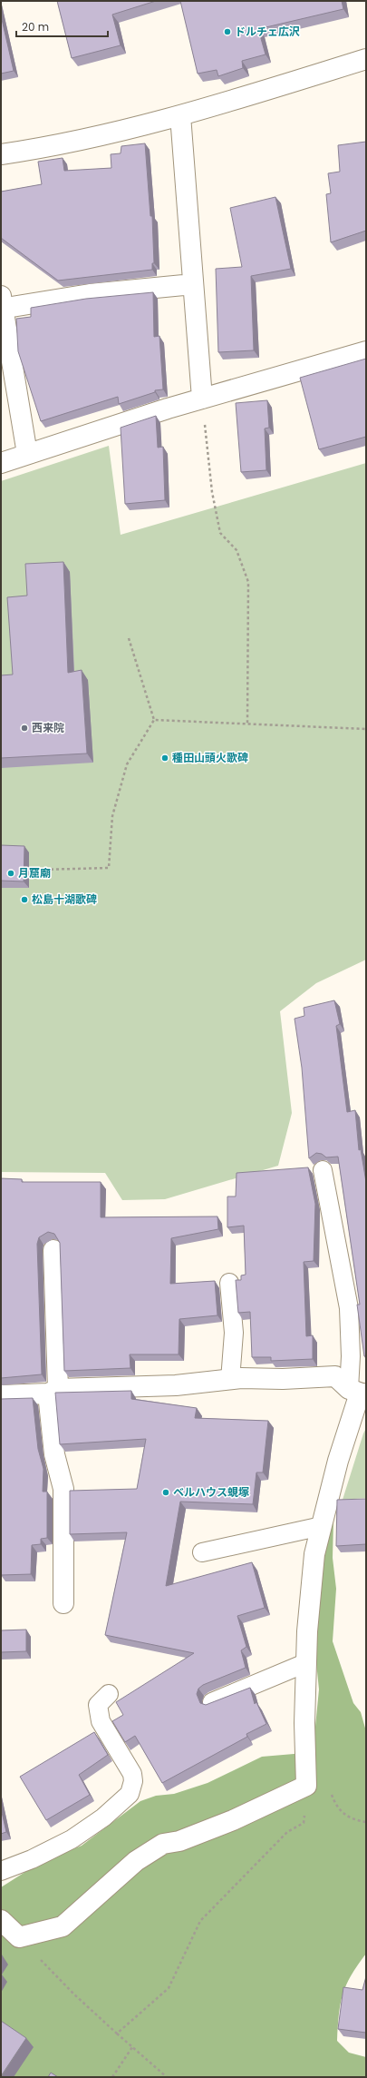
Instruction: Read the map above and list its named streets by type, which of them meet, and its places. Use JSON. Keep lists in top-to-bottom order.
{
  "places": [
    "ドルチェ広沢",
    "西来院",
    "種田山頭火歌碑",
    "月窟廟",
    "松島十湖歌碑",
    "ベルハウス蜆塚"
  ],
  "scale_bar": "20 m"
}
